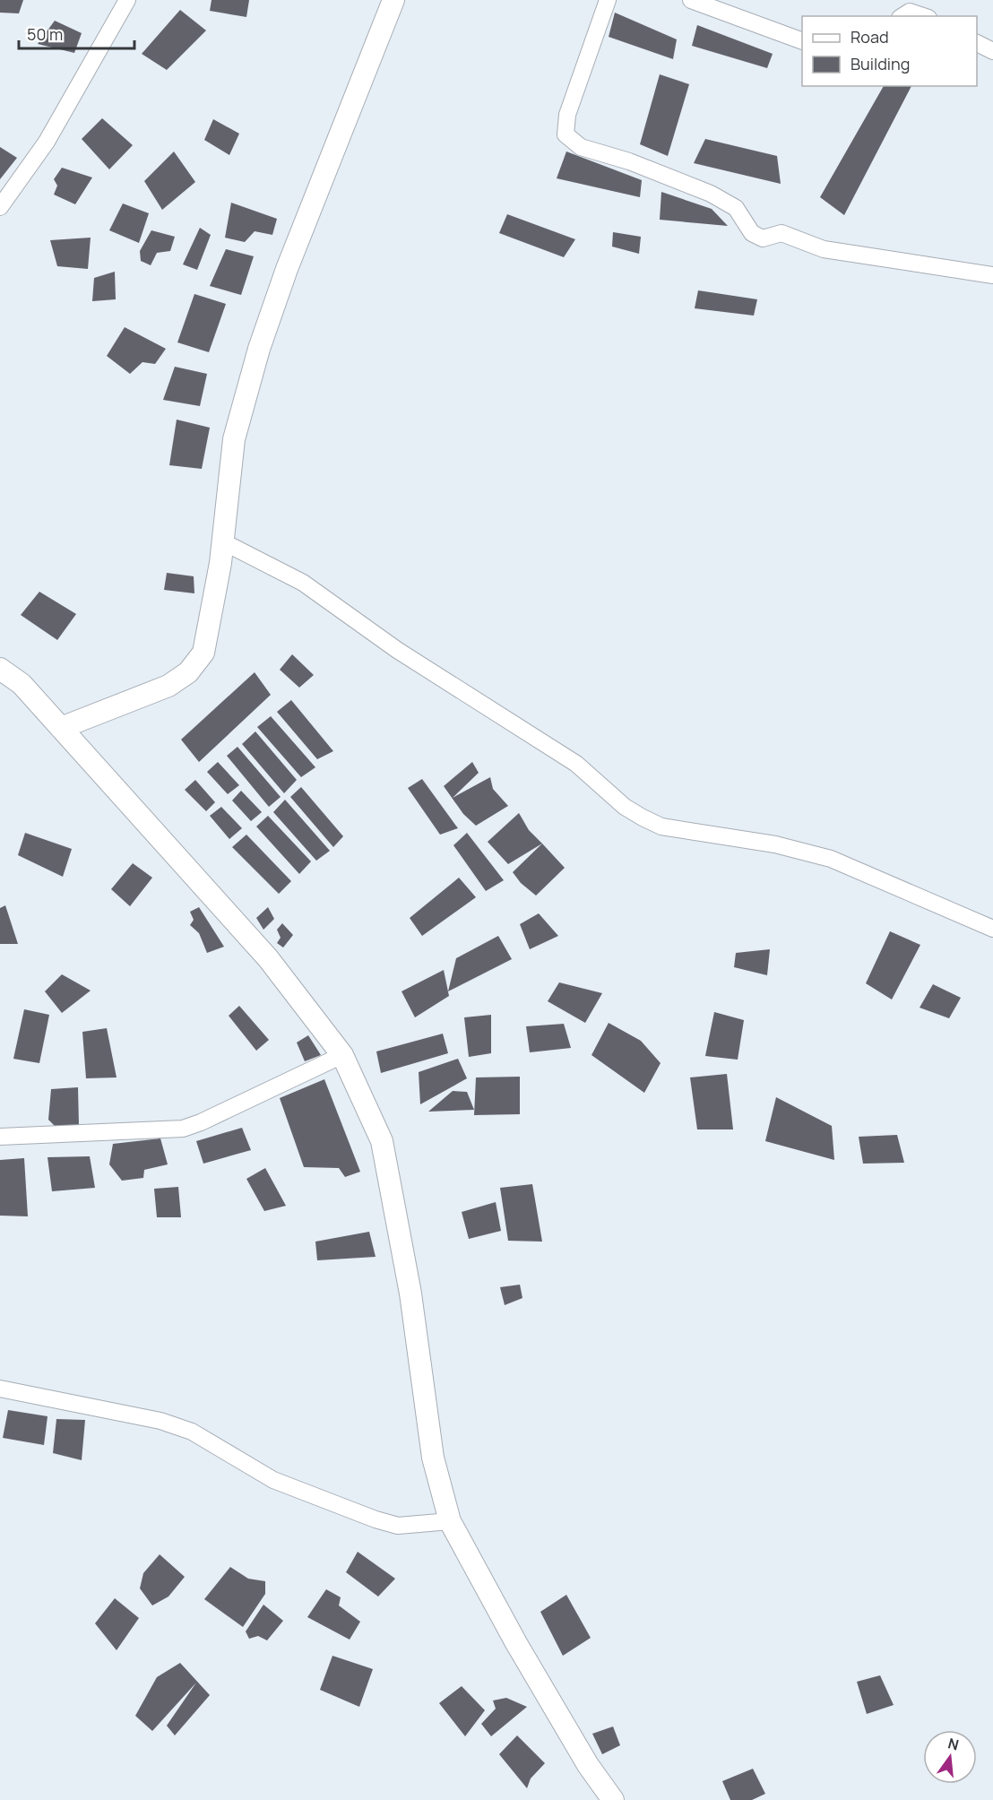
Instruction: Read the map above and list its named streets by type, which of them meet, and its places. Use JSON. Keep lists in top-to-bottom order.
{
  "legend": ["Road", "Building"],
  "scale_bar": "50 m",
  "north": "top"
}
